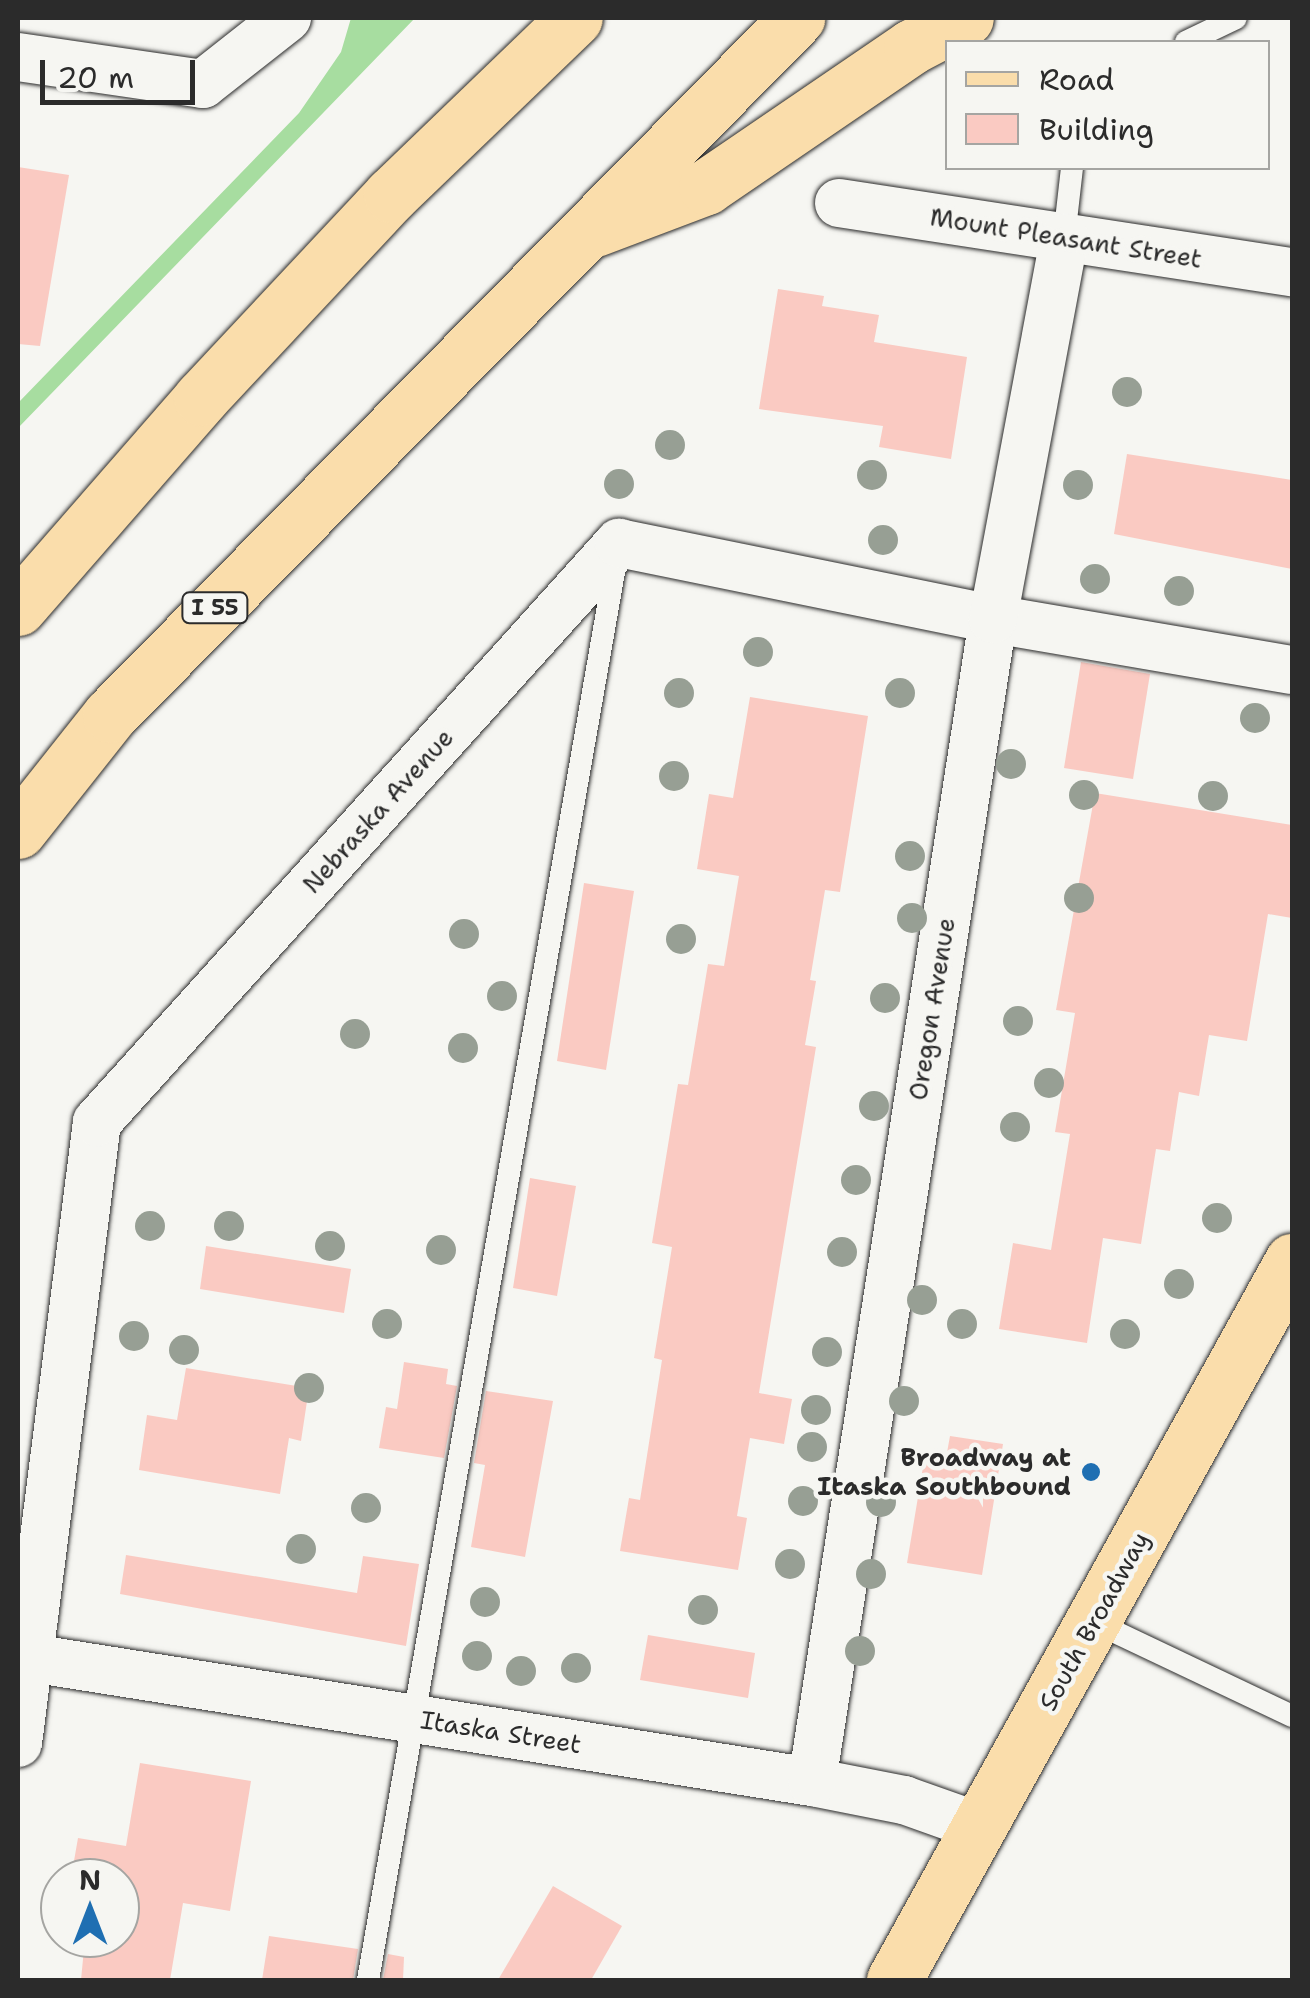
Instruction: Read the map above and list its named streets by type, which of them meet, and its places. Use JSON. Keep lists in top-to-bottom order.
{
  "streets": {
    "main road": ["I 55", "South Broadway"],
    "street": [
      "Mount Pleasant Street",
      "Nebraska Avenue",
      "Oregon Avenue",
      "Itaska Street"
    ]
  },
  "crossings": [
    ["Mount Pleasant Street", "Oregon Avenue"],
    ["Nebraska Avenue", "Itaska Street"],
    ["Oregon Avenue", "Itaska Street"],
    ["South Broadway", "Itaska Street"]
  ],
  "places": ["Broadway at Itaska Southbound"],
  "legend": ["Road", "Building"],
  "scale_bar": "20 m",
  "north": "top"
}
